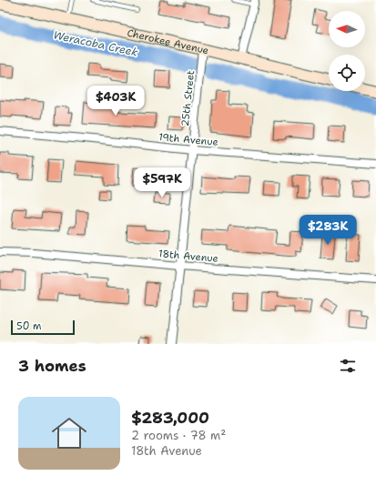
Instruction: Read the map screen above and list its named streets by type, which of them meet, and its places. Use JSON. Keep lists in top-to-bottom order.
{
  "streets": {
    "street": [
      "Cherokee Avenue",
      "25th Street",
      "19th Avenue",
      "18th Avenue"
    ]
  },
  "crossings": [
    ["Cherokee Avenue", "25th Street"],
    ["25th Street", "19th Avenue"],
    ["25th Street", "18th Avenue"]
  ],
  "water": ["Weracoba Creek"],
  "scale_bar": "50 m",
  "north": "left",
  "page": {
    "price": ["$403K", "$597K", "$283K"],
    "scale": "50 m",
    "heading": "3 homes",
    "list": [
      {
        "name": "$283,000",
        "note": "2 rooms · 78 m² · 18th Avenue"
      }
    ]
  }
}
